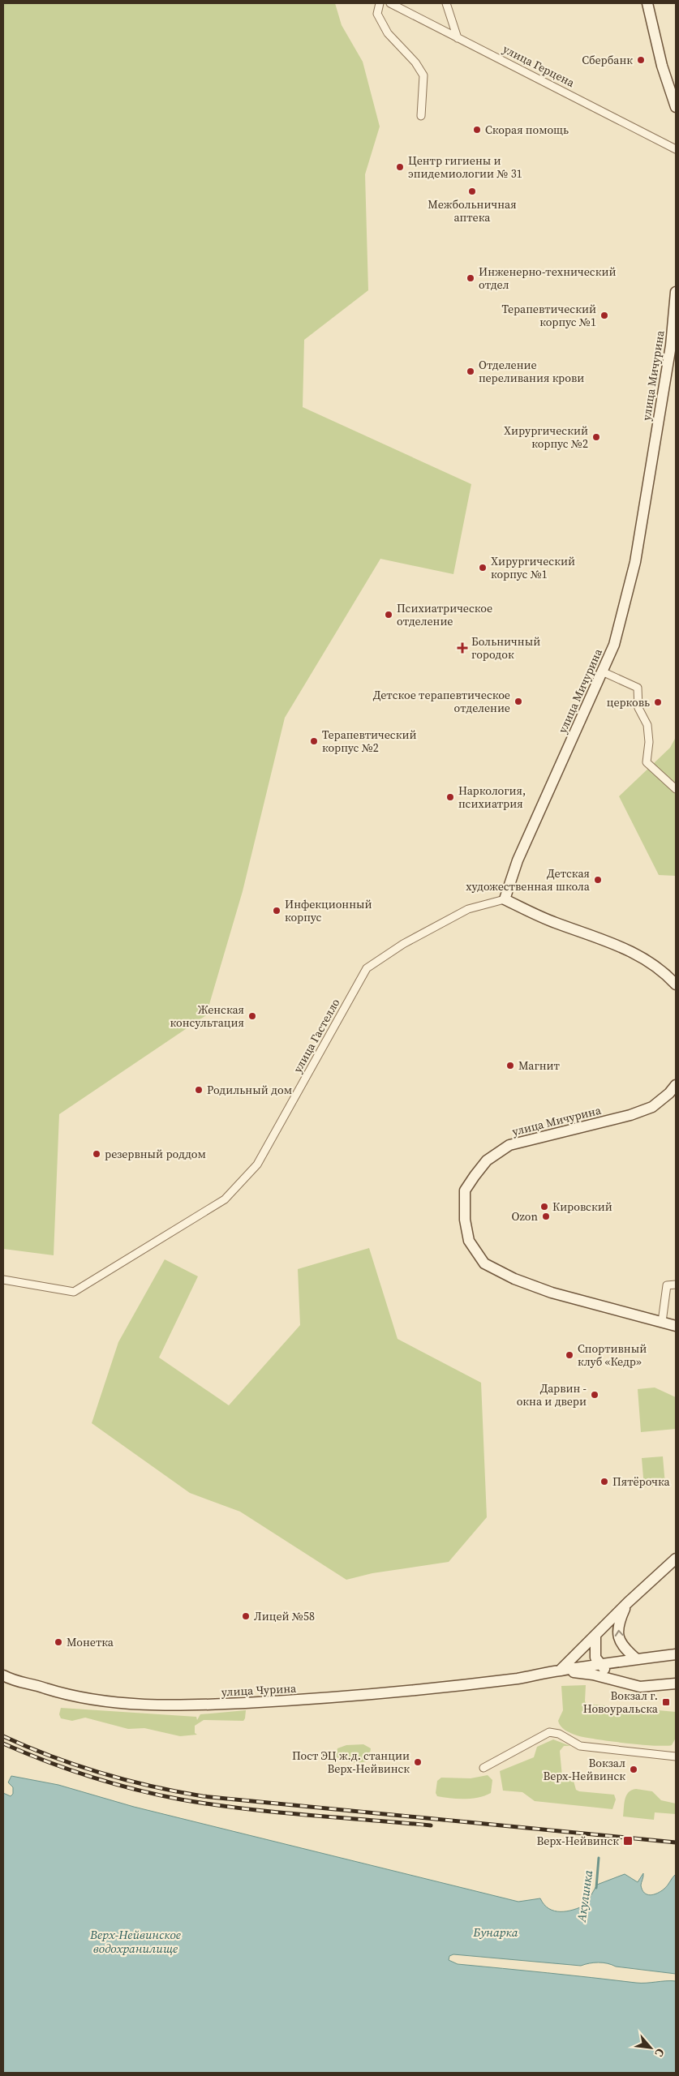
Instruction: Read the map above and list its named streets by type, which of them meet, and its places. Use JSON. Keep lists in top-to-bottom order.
{
  "streets": {
    "street": [
      "улица Герцена",
      "улица Мичурина",
      "улица Гастелло",
      "улица Чурина"
    ]
  },
  "crossings": [
    ["улица Мичурина", "улица Гастелло"]
  ],
  "water": ["Акулинка", "Бунарка", "Верх-Нейвинское водохранилище"],
  "places": {
    "other": [
      "Сбербанк",
      "Скорая помощь",
      "Центр гигиены и эпидемиологии № 31",
      "Межбольничная аптека",
      "Инженерно-технический отдел",
      "Терапевтический корпус №1",
      "Отделение переливания крови",
      "Хирургический корпус №2",
      "Хирургический корпус №1",
      "Психиатрическое отделение",
      "Детское терапевтическое отделение",
      "церковь",
      "Терапевтический корпус №2",
      "Наркология, психиатрия",
      "Детская художественная школа",
      "Инфекционный корпус",
      "Женская консультация",
      "Магнит",
      "Родильный дом",
      "резервный роддом",
      "Кировский",
      "Ozon",
      "Спортивный клуб «Кедр»",
      "Дарвин - окна и двери",
      "Пятёрочка",
      "Лицей №58",
      "Монетка",
      "Пост ЭЦ ж.д. станции Верх-Нейвинск",
      "Вокзал Верх-Нейвинск"
    ],
    "health": ["Больничный городок"],
    "transit": ["Вокзал г. Новоуральска", "Верх-Нейвинск"]
  },
  "north": "bottom right"
}
